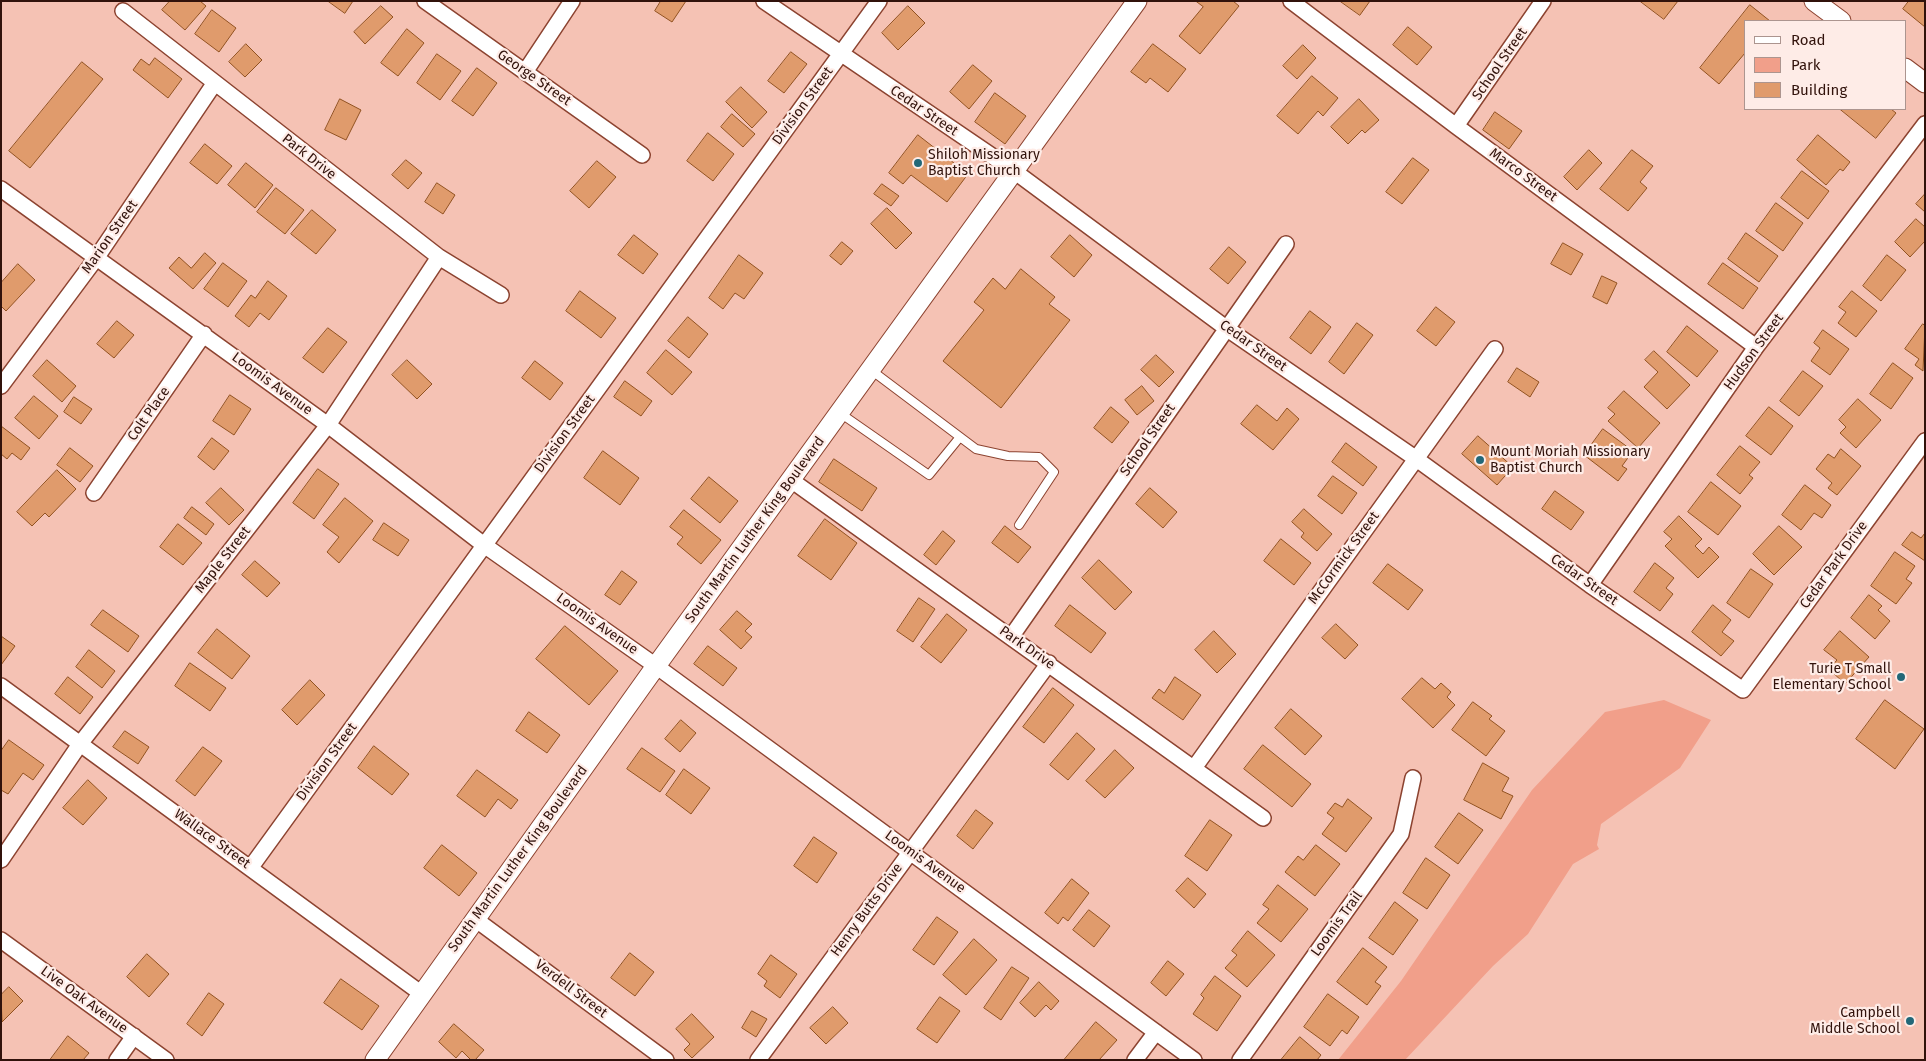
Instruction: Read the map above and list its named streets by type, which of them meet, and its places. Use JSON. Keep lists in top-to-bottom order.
{
  "streets": {
    "street": [
      "School Street",
      "George Street",
      "Division Street",
      "Cedar Street",
      "Park Drive",
      "Marco Street",
      "Marion Street",
      "Hudson Street",
      "Loomis Avenue",
      "Colt Place",
      "South Martin Luther King Boulevard",
      "McCormick Street",
      "Maple Street",
      "Cedar Park Drive",
      "Wallace Street",
      "Henry Butts Drive",
      "Loomis Trail",
      "Verdell Street",
      "Live Oak Avenue"
    ]
  },
  "crossings": [
    ["School Street", "Cedar Street"],
    ["School Street", "Park Drive"],
    ["School Street", "Marco Street"],
    ["Division Street", "Cedar Street"],
    ["Division Street", "Loomis Avenue"],
    ["Division Street", "Wallace Street"],
    ["Cedar Street", "Hudson Street"],
    ["Cedar Street", "South Martin Luther King Boulevard"],
    ["Cedar Street", "McCormick Street"],
    ["Cedar Street", "Cedar Park Drive"],
    ["Park Drive", "Marion Street"],
    ["Park Drive", "South Martin Luther King Boulevard"],
    ["Park Drive", "McCormick Street"],
    ["Park Drive", "Maple Street"],
    ["Park Drive", "Henry Butts Drive"],
    ["Marco Street", "Hudson Street"],
    ["Marion Street", "Loomis Avenue"],
    ["Loomis Avenue", "Colt Place"],
    ["Loomis Avenue", "South Martin Luther King Boulevard"],
    ["Loomis Avenue", "Maple Street"],
    ["Loomis Avenue", "Henry Butts Drive"],
    ["South Martin Luther King Boulevard", "Wallace Street"],
    ["South Martin Luther King Boulevard", "Verdell Street"],
    ["Maple Street", "Wallace Street"]
  ],
  "places": [
    "Shiloh Missionary Baptist Church",
    "Mount Moriah Missionary Baptist Church",
    "Turie T Small Elementary School",
    "Campbell Middle School"
  ],
  "legend": ["Road", "Park", "Building"]
}
